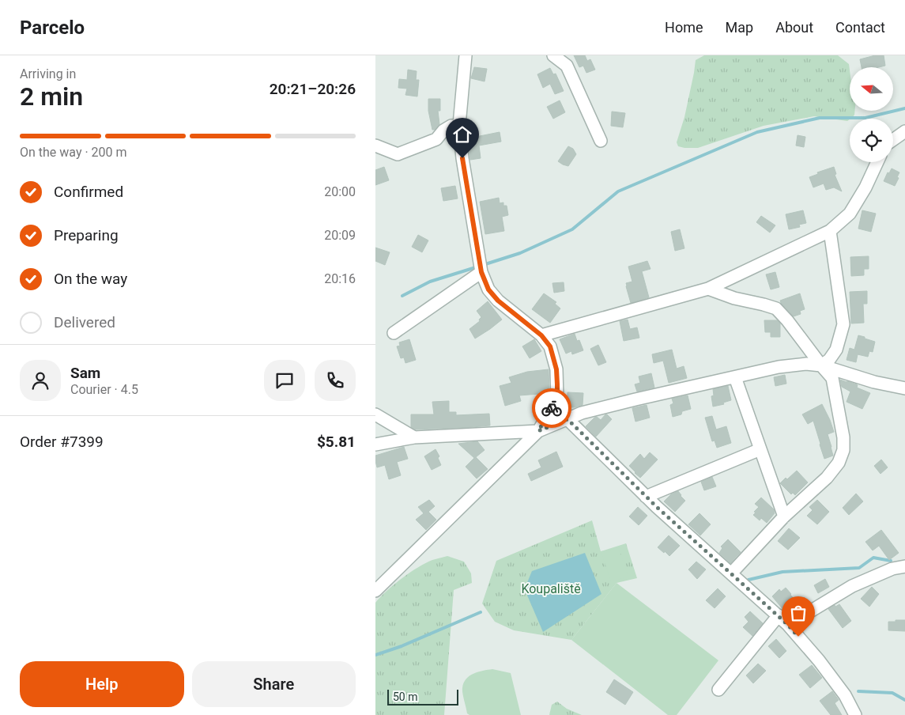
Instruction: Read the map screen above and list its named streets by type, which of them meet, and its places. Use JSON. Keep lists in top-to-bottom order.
{
  "parks": ["Koupaliště"],
  "scale_bar": "50 m",
  "north": "left",
  "page": {
    "header": "Parcelo",
    "nav": [
      "Home",
      "Map",
      "About",
      "Contact"
    ],
    "heading": ["2 min", "Arriving in", "20:21–20:26"],
    "panel": [
      "Sam",
      "Courier · 4.5",
      "Order #7399",
      "$5.81"
    ],
    "bar": "On the way · 200 m",
    "list": [
      ["Confirmed", "20:00"],
      ["Preparing", "20:09"],
      ["On the way", "20:16"],
      "Delivered"
    ],
    "buttons": ["Help", "Share"],
    "scale": "50 m"
  }
}
